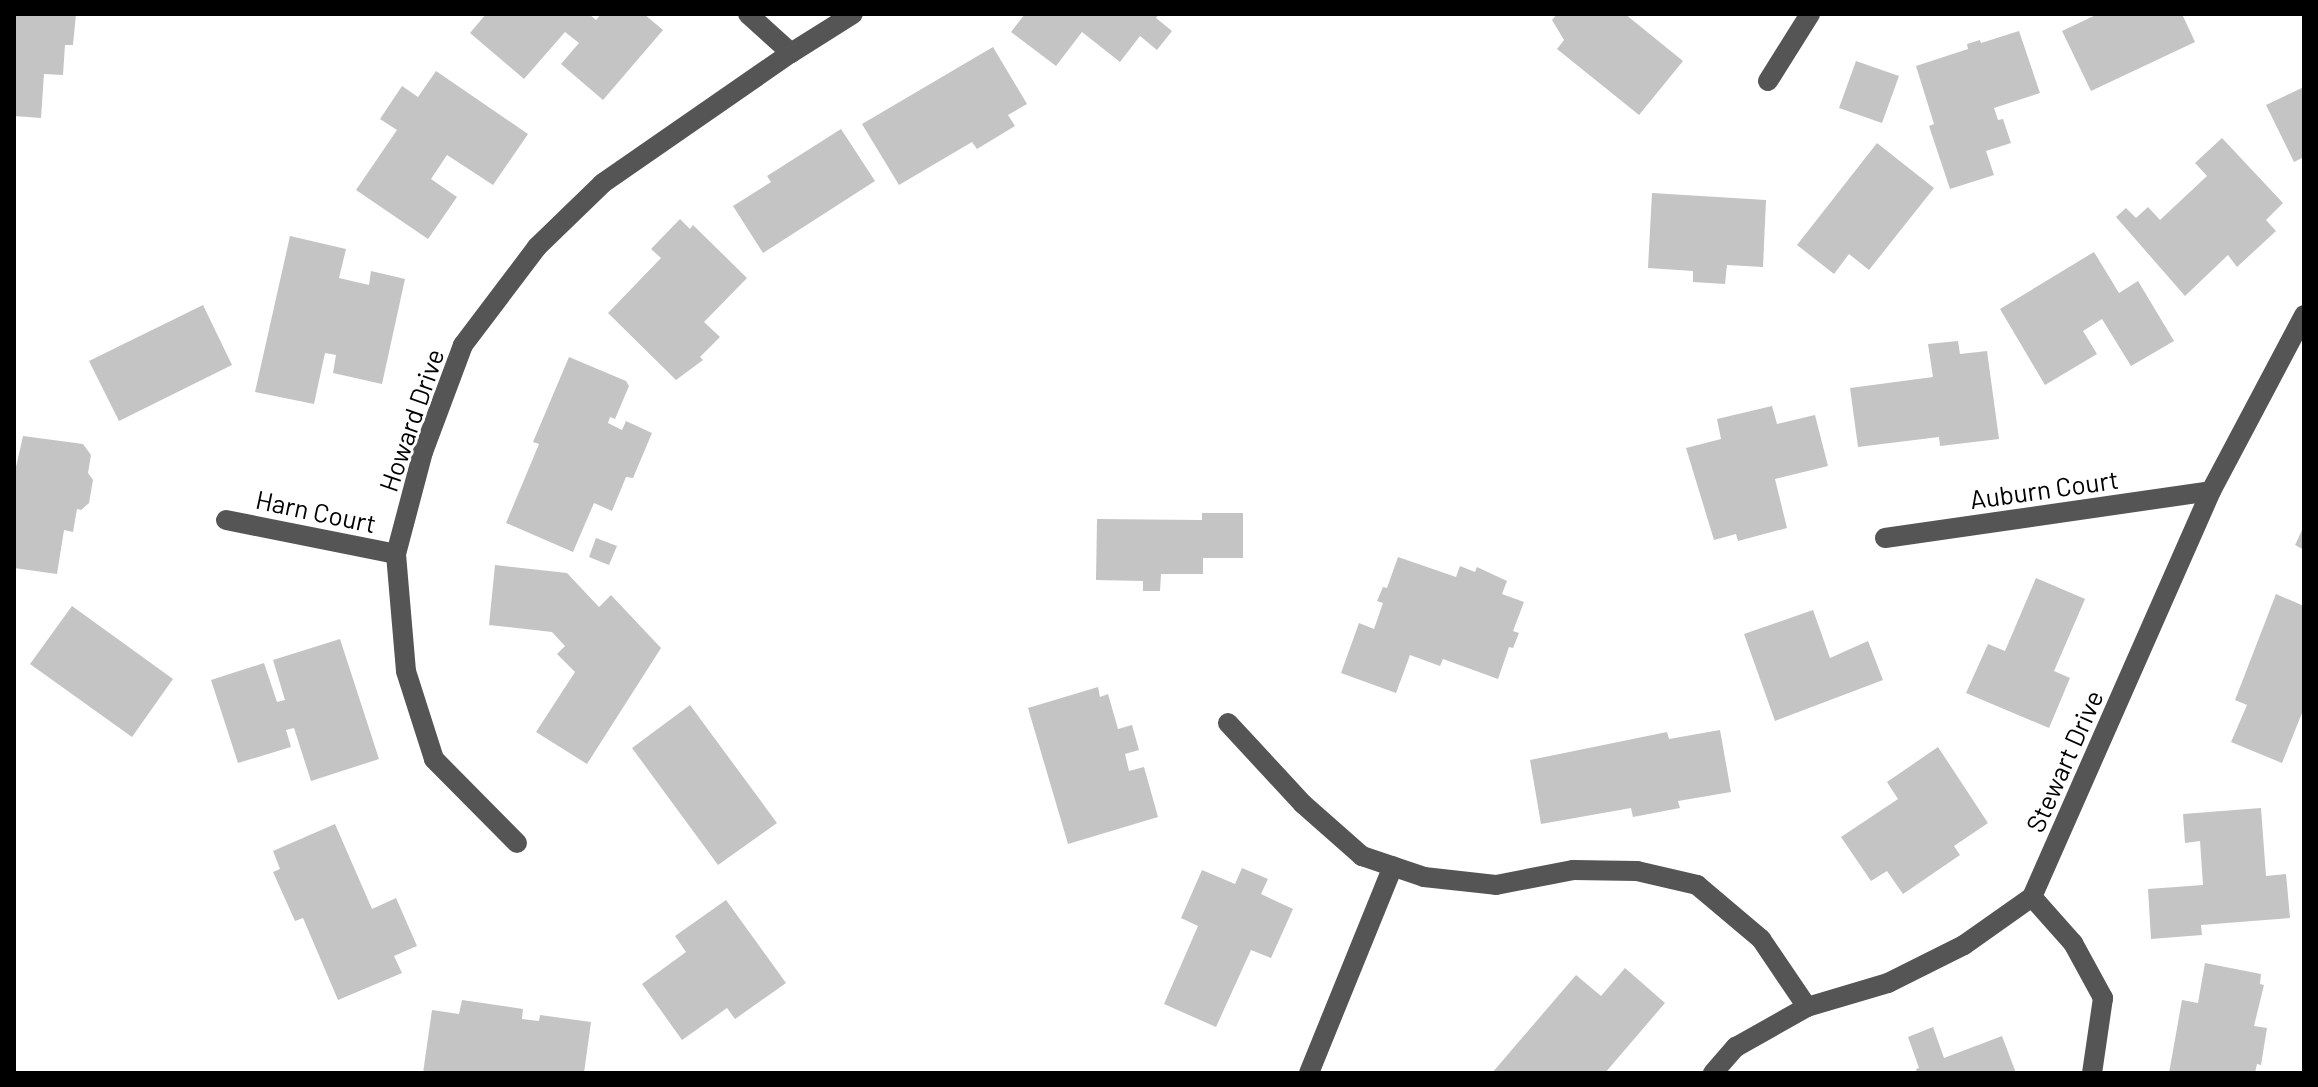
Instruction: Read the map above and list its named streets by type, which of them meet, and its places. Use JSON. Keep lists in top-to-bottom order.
{
  "streets": {
    "street": [
      "Howard Drive",
      "Auburn Court",
      "Harn Court",
      "Stewart Drive"
    ]
  },
  "crossings": [
    ["Howard Drive", "Harn Court"],
    ["Auburn Court", "Stewart Drive"]
  ]
}
